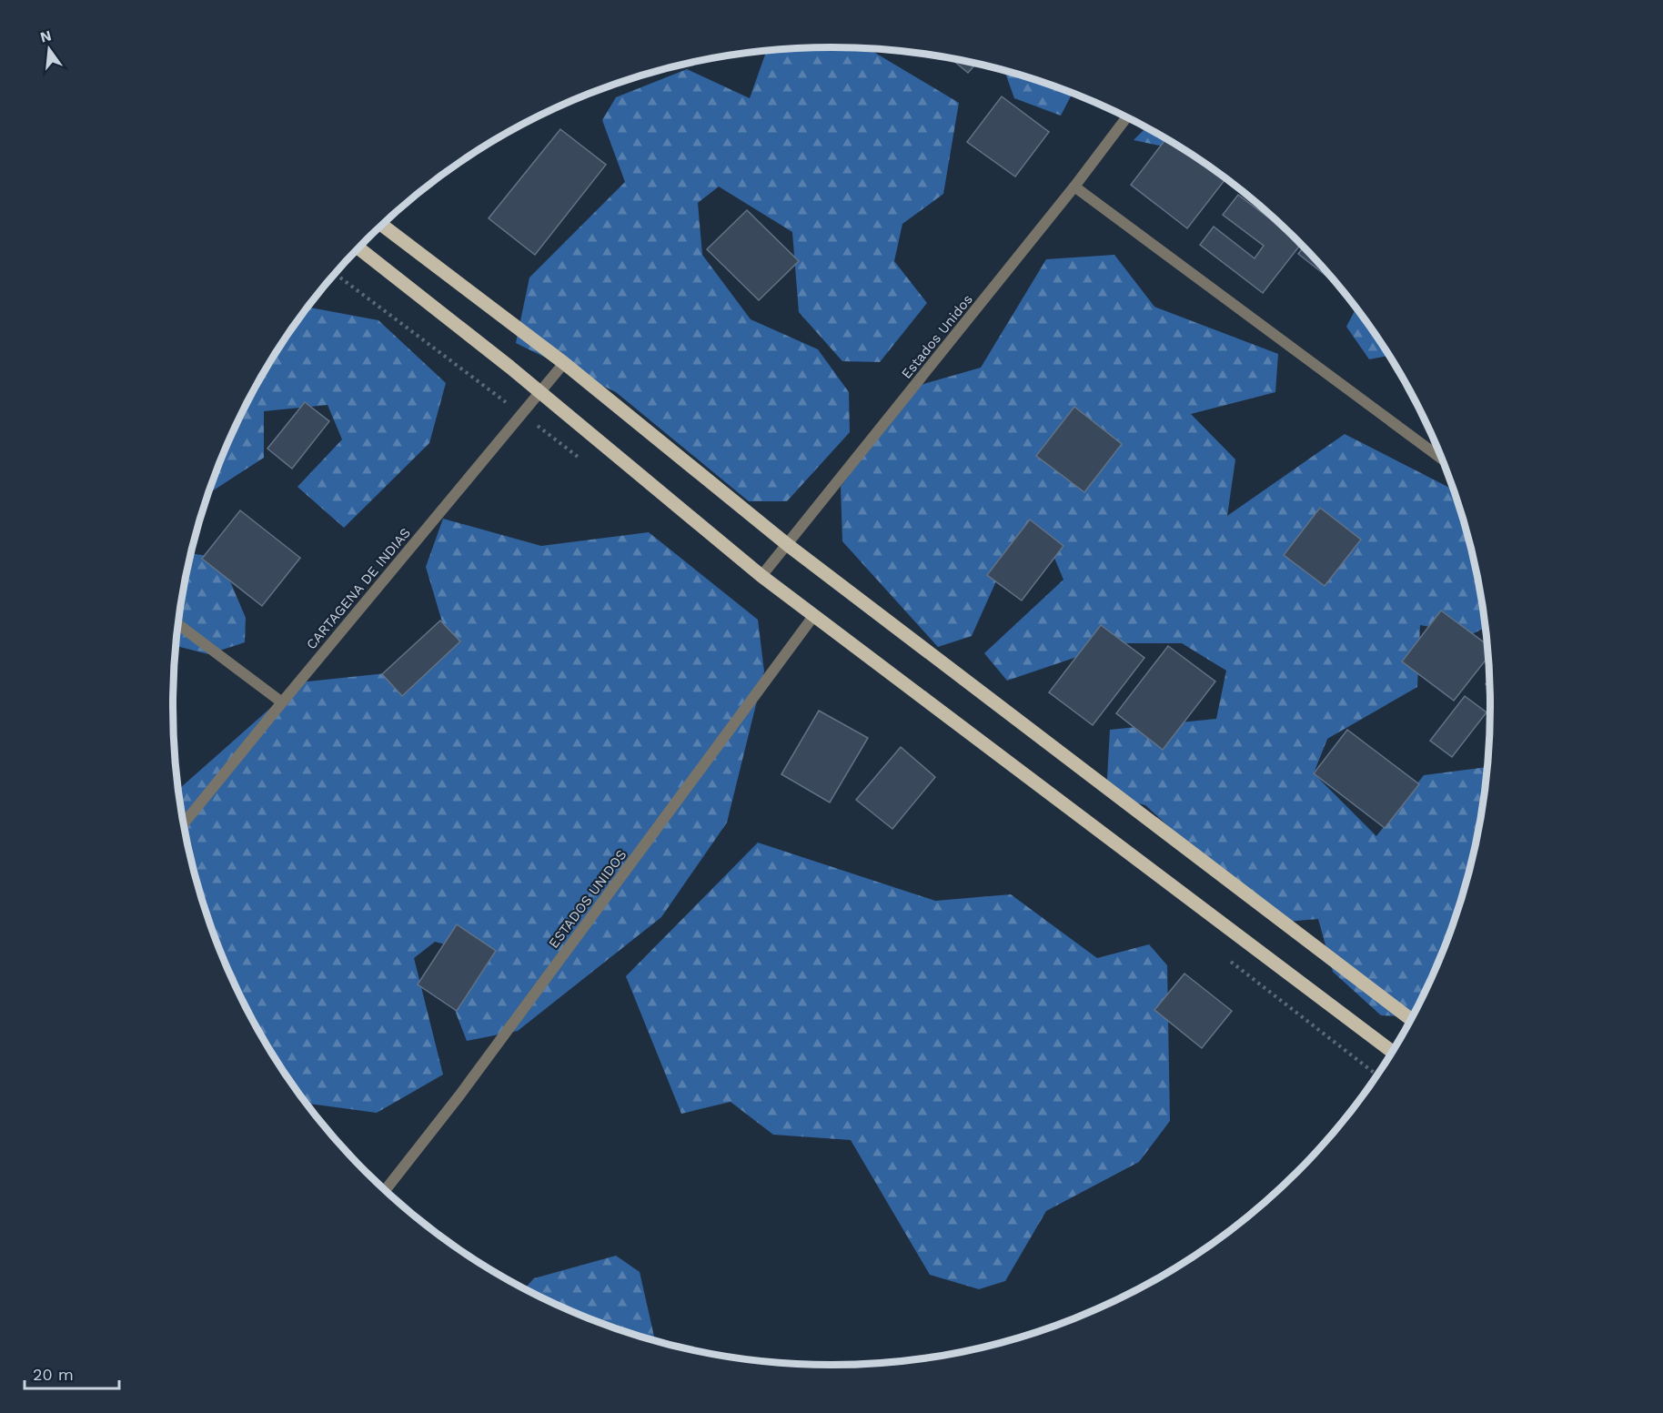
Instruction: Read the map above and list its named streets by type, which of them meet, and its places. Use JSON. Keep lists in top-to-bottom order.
{
  "streets": {
    "street": ["Estados Unidos", "CARTAGENA DE INDIAS", "ESTADOS UNIDOS"]
  },
  "scale_bar": "20 m",
  "north": "top"
}
